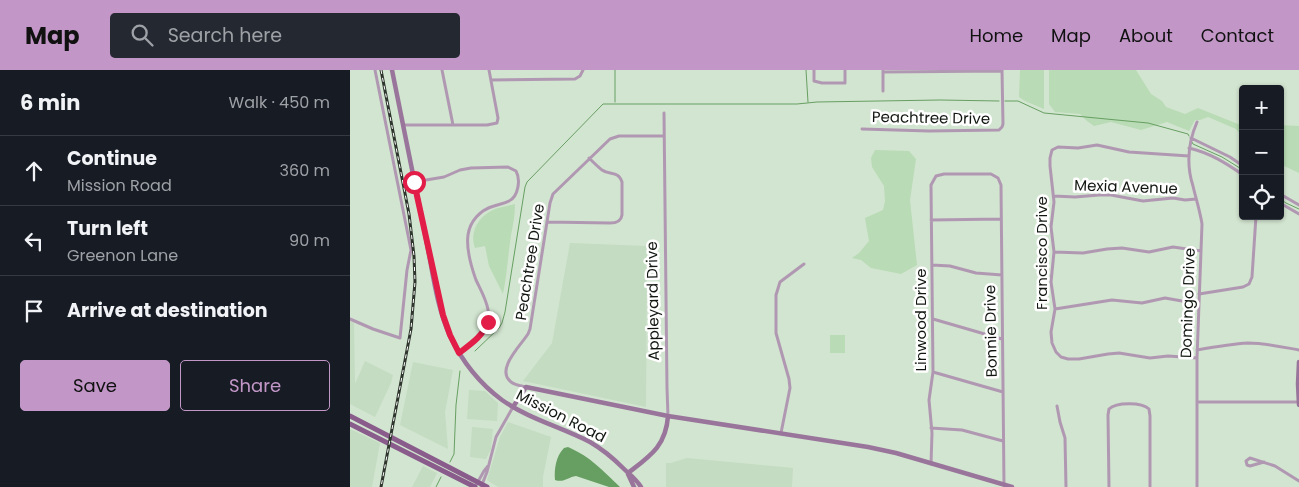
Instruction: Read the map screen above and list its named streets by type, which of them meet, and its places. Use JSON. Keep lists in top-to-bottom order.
{
  "streets": {
    "street": [
      "Peachtree Drive",
      "Mexia Avenue",
      "Francisco Drive",
      "Appleyard Drive",
      "Domingo Drive",
      "Linwood Drive",
      "Bonnie Drive",
      "Mission Road"
    ]
  },
  "crossings": [
    ["Peachtree Drive", "Appleyard Drive"],
    ["Peachtree Drive", "Mission Road"],
    ["Mexia Avenue", "Francisco Drive"],
    ["Mexia Avenue", "Domingo Drive"],
    ["Francisco Drive", "Domingo Drive"],
    ["Appleyard Drive", "Mission Road"],
    ["Linwood Drive", "Bonnie Drive"],
    ["Linwood Drive", "Mission Road"],
    ["Bonnie Drive", "Mission Road"]
  ],
  "page": {
    "header": "Map",
    "search": "Search here",
    "nav": [
      "Home",
      "Map",
      "About",
      "Contact"
    ],
    "heading": ["6 min", "Walk · 450 m"],
    "map_buttons": ["+", "−"],
    "list": [
      ["Continue", "Mission Road", "360 m"],
      ["Turn left", "Greenon Lane", "90 m"],
      "Arrive at destination"
    ],
    "buttons": ["Save", "Share"]
  }
}
